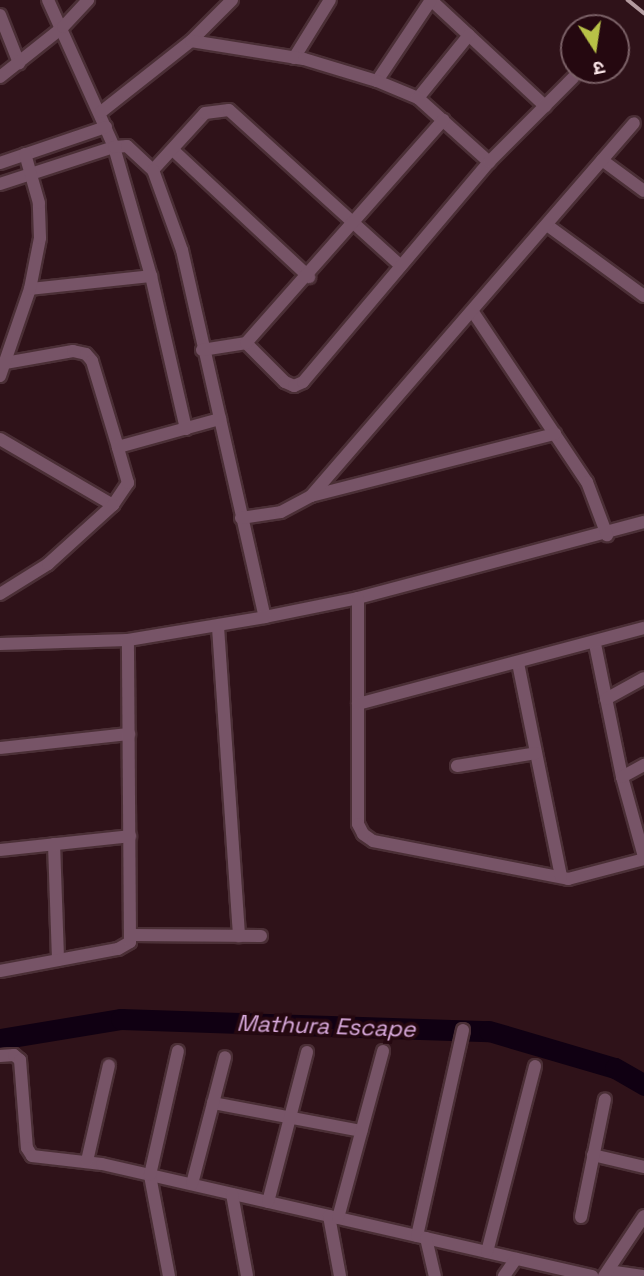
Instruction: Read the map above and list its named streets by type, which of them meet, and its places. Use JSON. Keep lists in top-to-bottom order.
{
  "water": ["Mathura Escape"],
  "north": "bottom"
}
